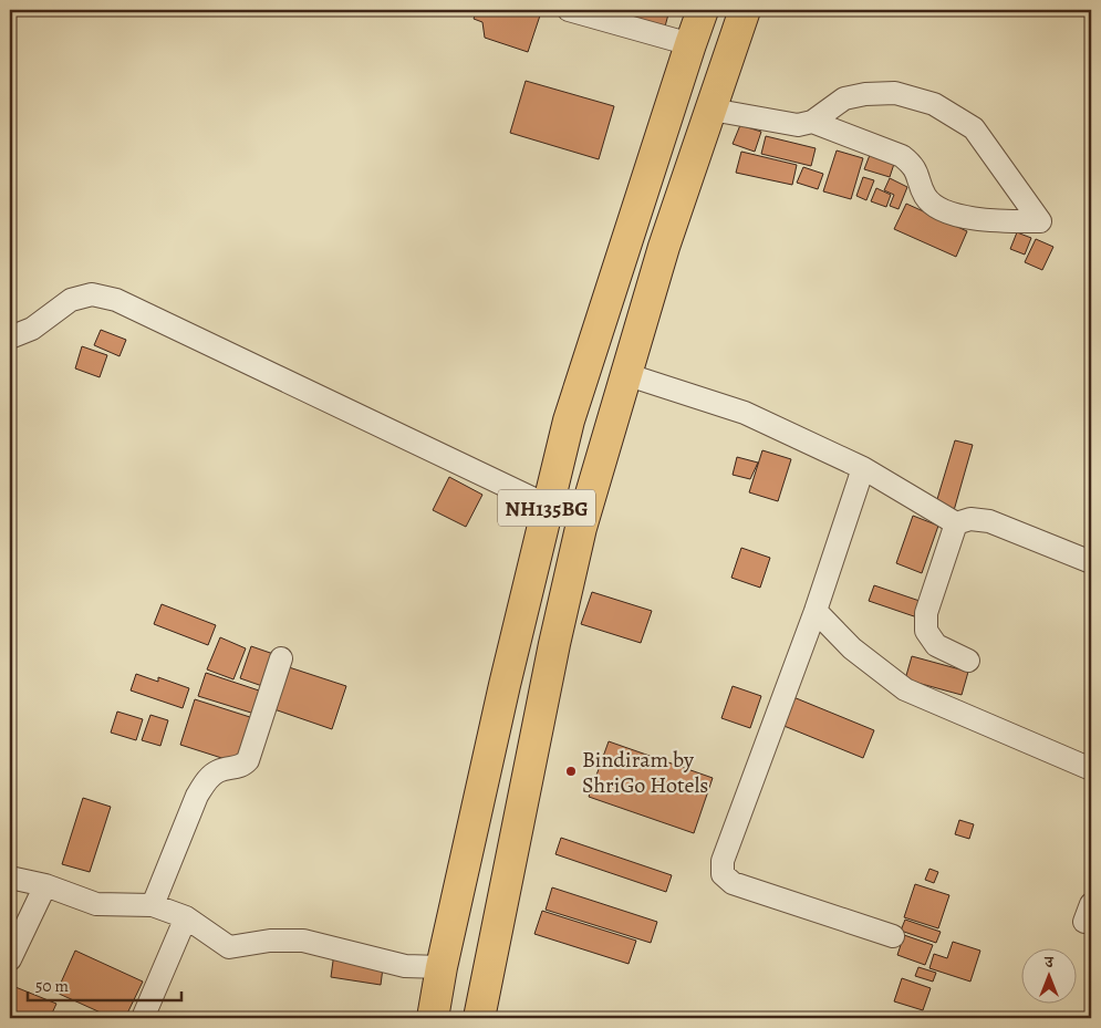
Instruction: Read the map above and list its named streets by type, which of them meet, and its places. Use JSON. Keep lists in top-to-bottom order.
{
  "streets": {
    "highway": ["NH135BG"]
  },
  "places": ["Bindiram by ShriGo Hotels"],
  "scale_bar": "50 m",
  "north": "top"
}
